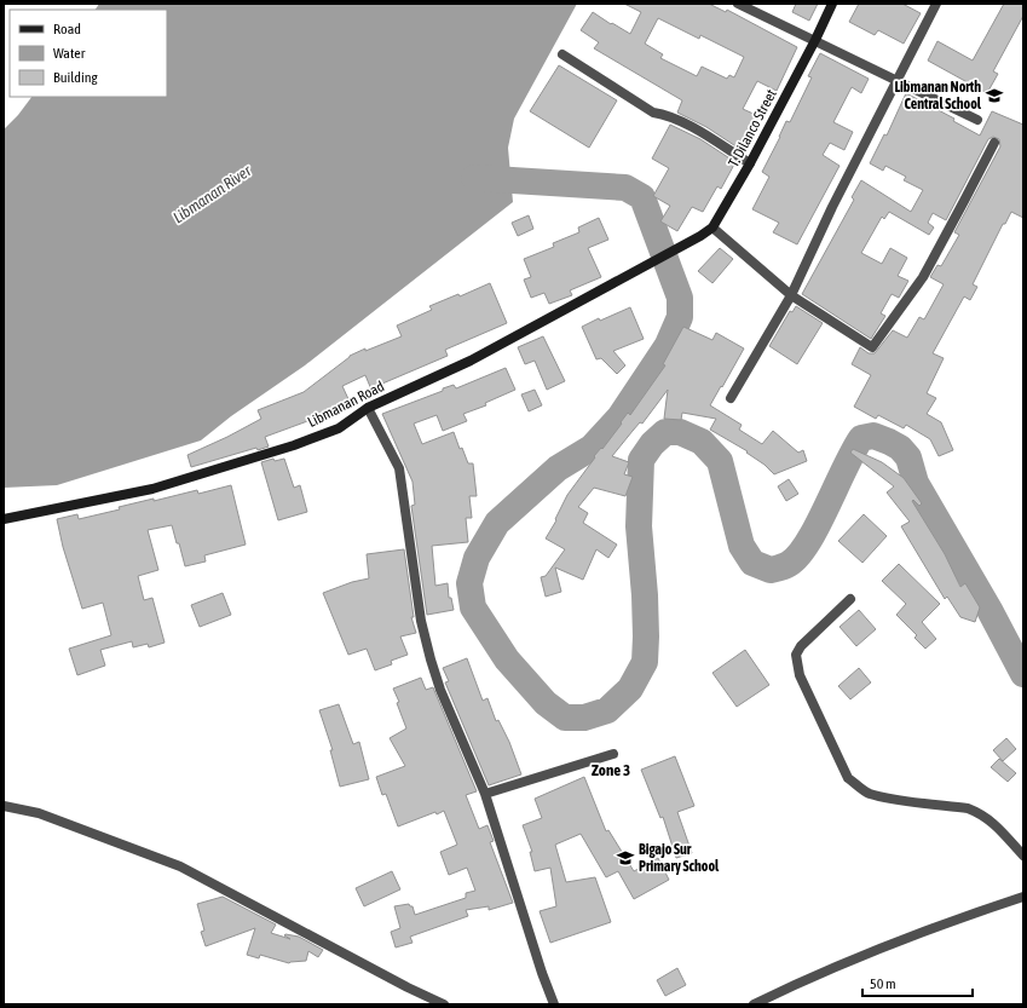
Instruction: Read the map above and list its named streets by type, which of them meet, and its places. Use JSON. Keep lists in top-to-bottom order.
{
  "streets": {
    "main road": ["T. Dilanco Street", "Libmanan Road"]
  },
  "crossings": [
    ["T. Dilanco Street", "Libmanan Road"]
  ],
  "districts": ["Zone 3"],
  "water": ["Libmanan River"],
  "places": {
    "school or university": ["Libmanan North Central School", "Bigajo Sur Primary School"]
  },
  "legend": ["Road", "Water", "Building"],
  "scale_bar": "50 m"
}
